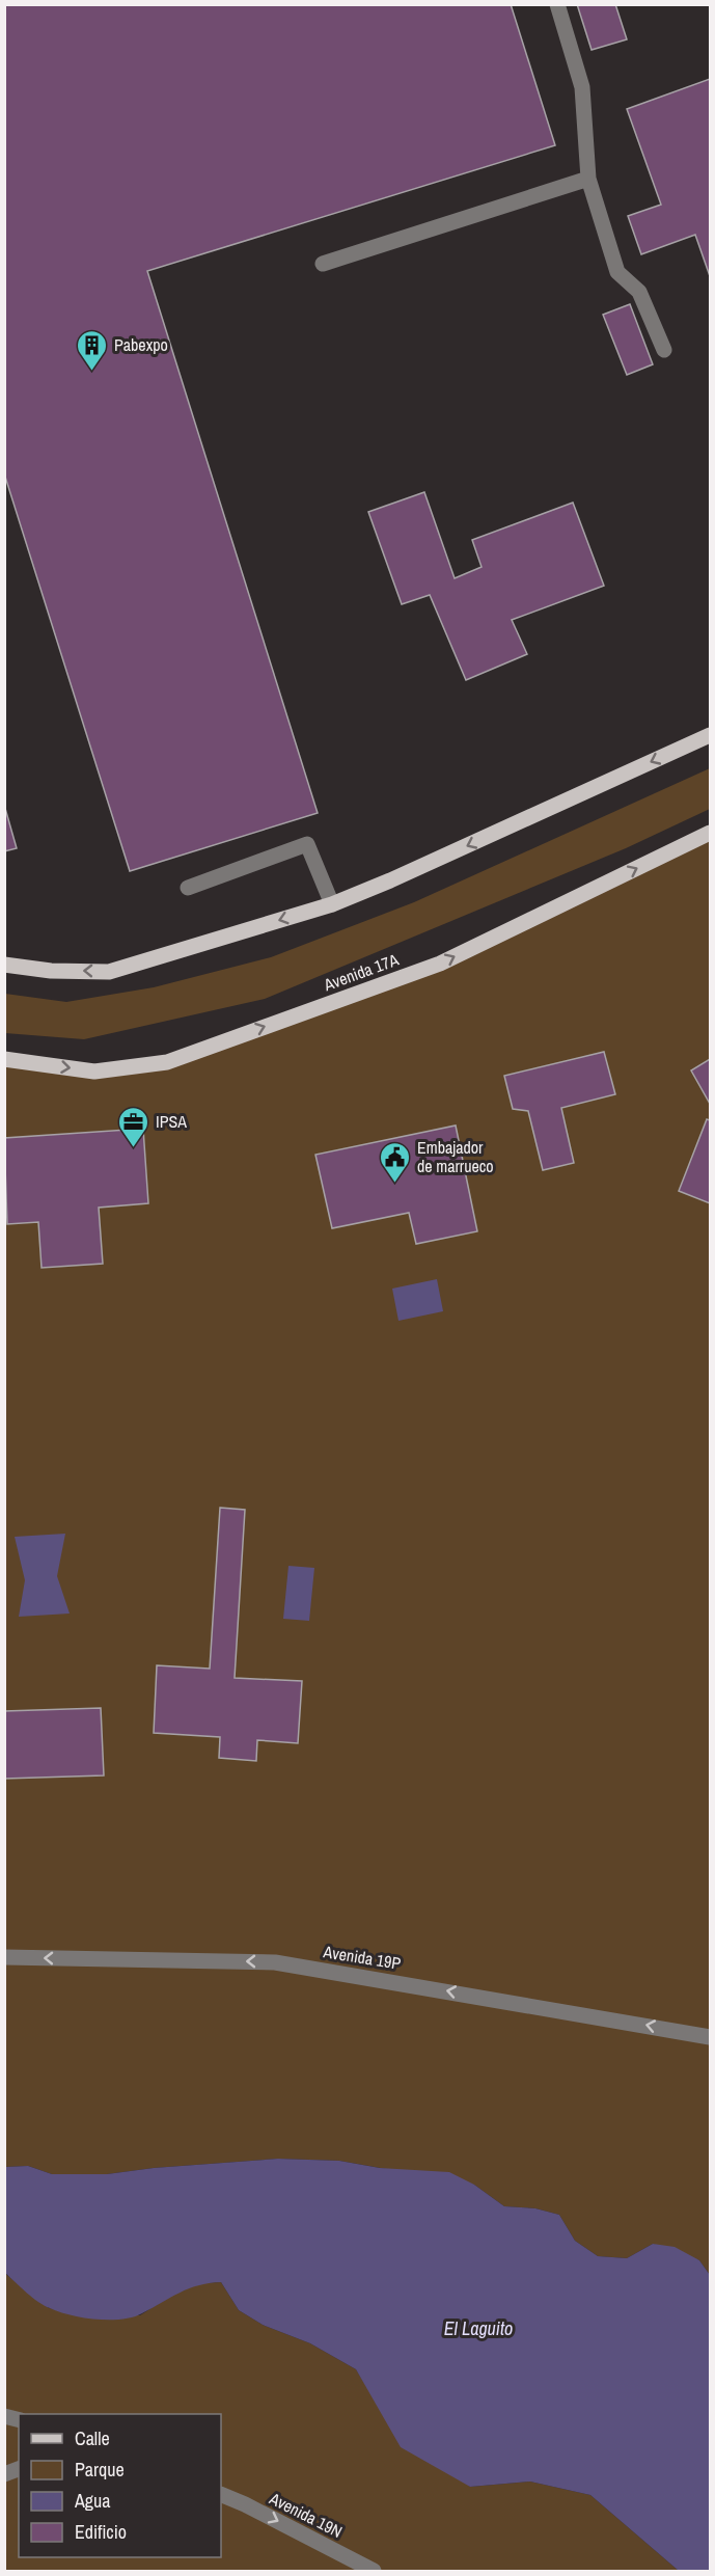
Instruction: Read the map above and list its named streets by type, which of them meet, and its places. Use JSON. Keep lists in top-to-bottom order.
{
  "streets": {
    "main road": ["Avenida 17A"],
    "street": ["Avenida 19P", "Avenida 19N"]
  },
  "one_way": ["Avenida 19P", "Avenida 19N"],
  "water": ["El Laguito"],
  "places": {
    "building": ["Pabexpo"],
    "office": ["IPSA"],
    "public building": ["Embajador de marrueco"]
  },
  "legend": [
    "Calle",
    "Parque",
    "Agua",
    "Edificio"
  ]
}
